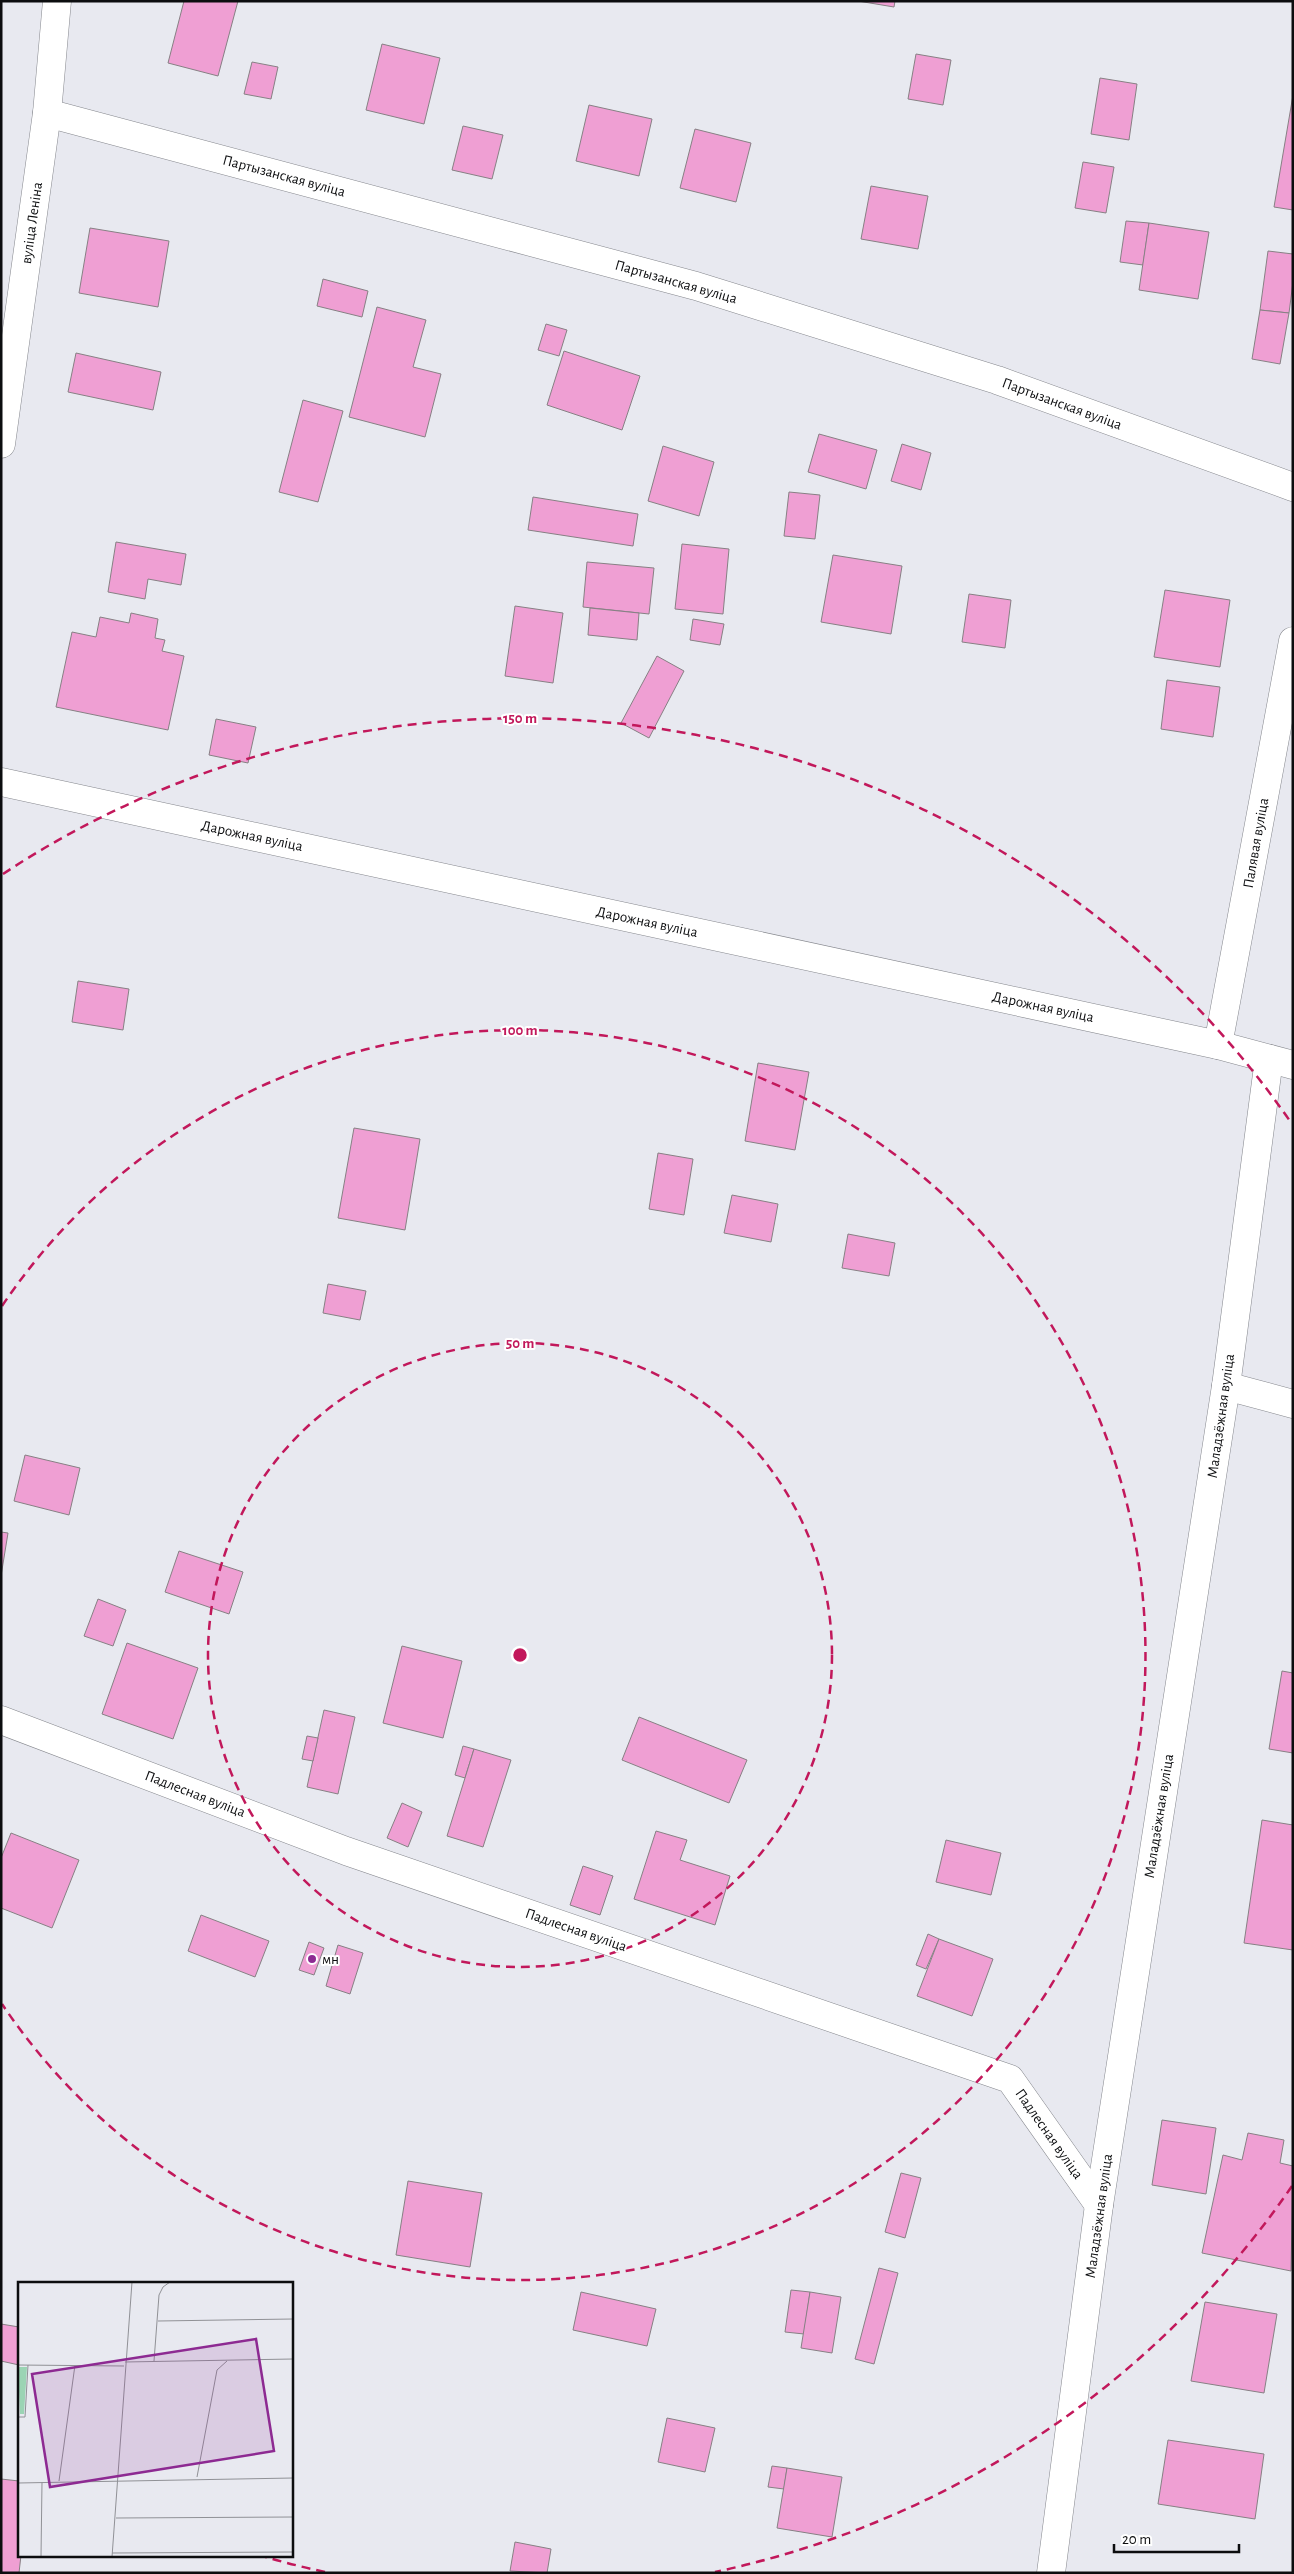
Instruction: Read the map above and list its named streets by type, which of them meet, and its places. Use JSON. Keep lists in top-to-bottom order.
{
  "streets": {
    "street": [
      "Партызанская вуліца",
      "вуліца Леніна",
      "Дарожная вуліца",
      "Палявая вуліца",
      "Маладзёжная вуліца",
      "Падлесная вуліца"
    ]
  },
  "crossings": [
    ["Партызанская вуліца", "вуліца Леніна"],
    ["Дарожная вуліца", "Палявая вуліца"],
    ["Дарожная вуліца", "Маладзёжная вуліца"],
    ["Маладзёжная вуліца", "Падлесная вуліца"]
  ],
  "places": ["мн"],
  "scale_bar": "20 m",
  "rings": ["150 m", "100 m", "50 m"]
}
